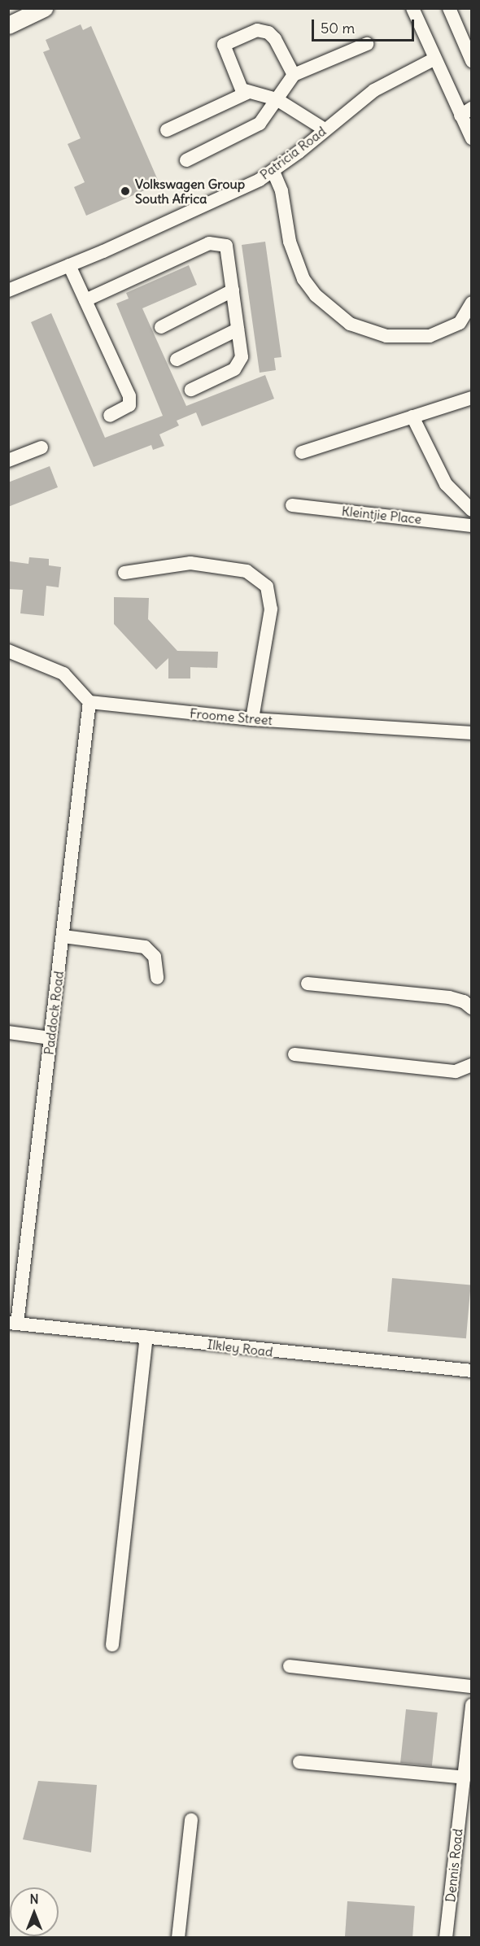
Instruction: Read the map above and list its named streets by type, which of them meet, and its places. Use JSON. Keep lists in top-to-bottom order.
{
  "streets": {
    "street": [
      "Patricia Road",
      "Kleintjie Place",
      "Froome Street",
      "Paddock Road",
      "Ilkley Road",
      "Dennis Road"
    ]
  },
  "crossings": [
    ["Froome Street", "Paddock Road"],
    ["Paddock Road", "Ilkley Road"]
  ],
  "places": ["Volkswagen Group South Africa"],
  "scale_bar": "50 m",
  "north": "top"
}
